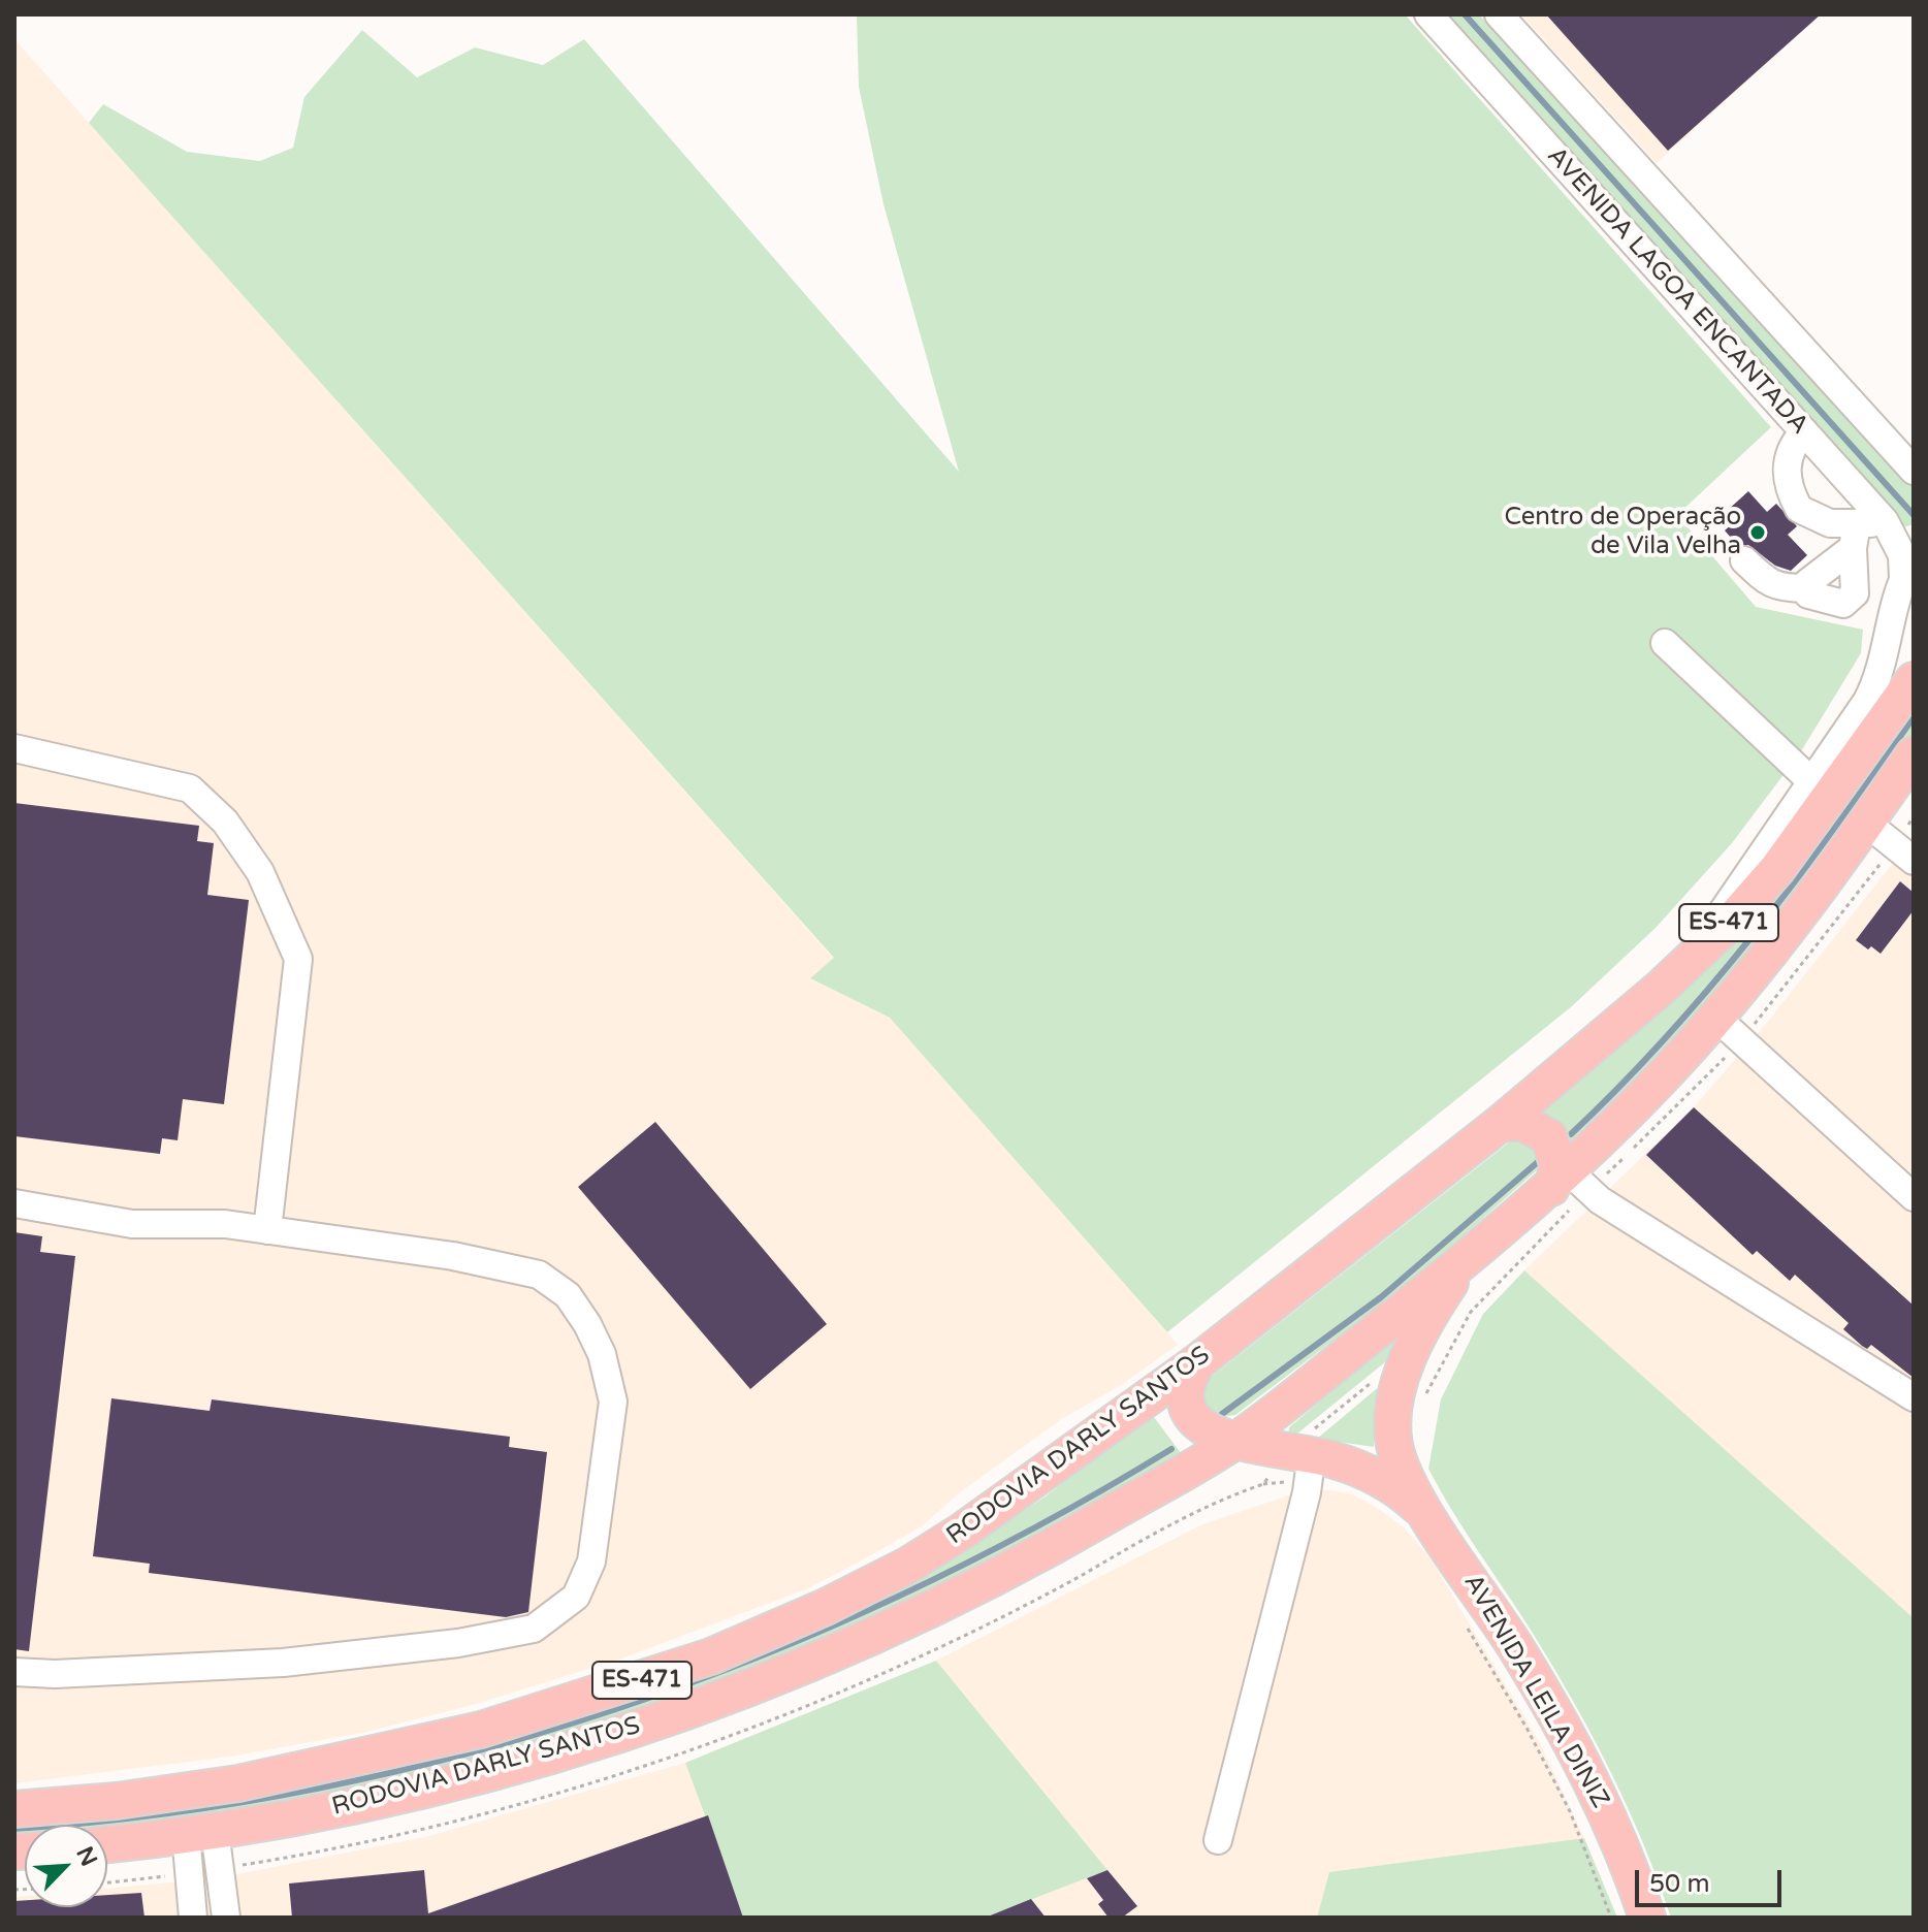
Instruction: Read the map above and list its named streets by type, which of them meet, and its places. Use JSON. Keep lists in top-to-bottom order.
{
  "streets": {
    "main road": ["ES-471", "RODOVIA DARLY SANTOS", "AVENIDA LEILA DINIZ"],
    "street": ["AVENIDA LAGOA ENCANTADA"]
  },
  "crossings": [
    ["RODOVIA DARLY SANTOS", "AVENIDA LEILA DINIZ"]
  ],
  "places": ["Centro de Operação de Vila Velha"],
  "scale_bar": "50 m",
  "north": "top right"
}
